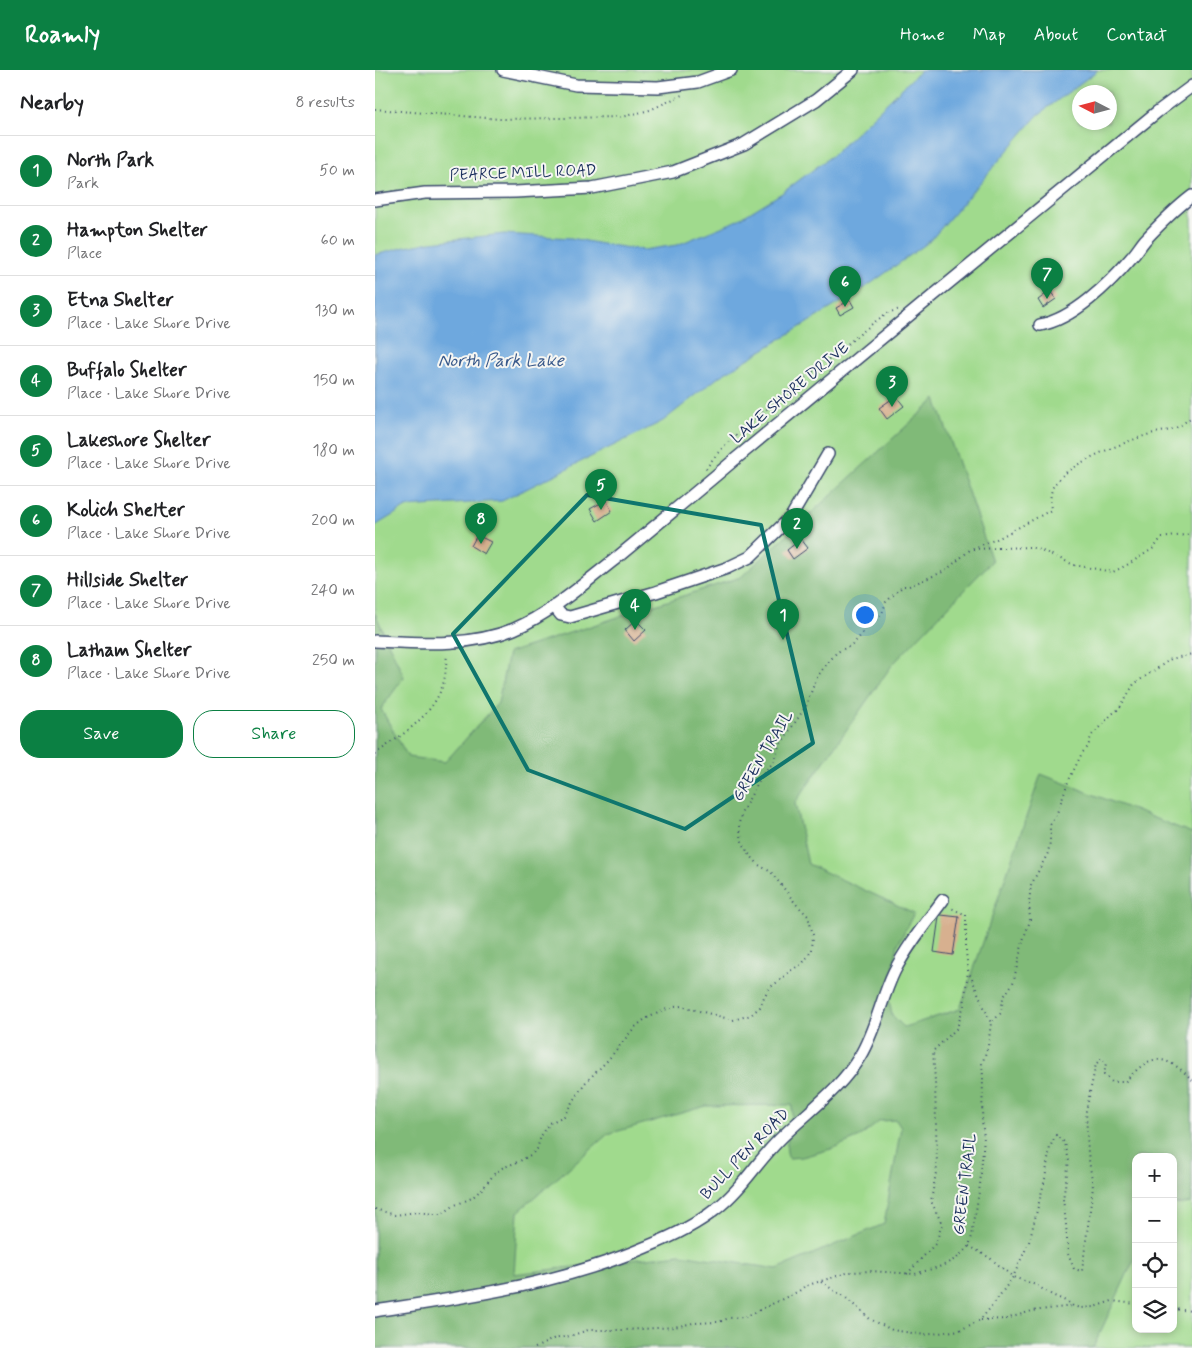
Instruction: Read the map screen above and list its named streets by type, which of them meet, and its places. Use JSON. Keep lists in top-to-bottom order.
{
  "streets": {
    "street": ["PEARCE MILL ROAD", "LAKE SHORE DRIVE", "BULL PEN ROAD"],
    "path": ["GREEN TRAIL"]
  },
  "water": ["North Park Lake"],
  "north": "left",
  "page": {
    "header": "Roamly",
    "nav": [
      "Home",
      "Map",
      "About",
      "Contact"
    ],
    "heading": ["Nearby", "8 results"],
    "list": [
      {
        "mark": "1",
        "name": "North Park",
        "note": "Park",
        "value": "50 m"
      },
      {
        "mark": "2",
        "name": "Hampton Shelter",
        "note": "Place",
        "value": "60 m"
      },
      {
        "mark": "3",
        "name": "Etna Shelter",
        "note": "Place · Lake Shore Drive",
        "value": "130 m"
      },
      {
        "mark": "4",
        "name": "Buffalo Shelter",
        "note": "Place · Lake Shore Drive",
        "value": "150 m"
      },
      {
        "mark": "5",
        "name": "Lakeshore Shelter",
        "note": "Place · Lake Shore Drive",
        "value": "180 m"
      },
      {
        "mark": "6",
        "name": "Kolich Shelter",
        "note": "Place · Lake Shore Drive",
        "value": "200 m"
      },
      {
        "mark": "7",
        "name": "Hillside Shelter",
        "note": "Place · Lake Shore Drive",
        "value": "240 m"
      },
      {
        "mark": "8",
        "name": "Latham Shelter",
        "note": "Place · Lake Shore Drive",
        "value": "250 m"
      }
    ],
    "pins": [
      "7",
      "6",
      "3",
      "5",
      "8",
      "2",
      "4",
      "1"
    ],
    "buttons": ["Save", "Share"],
    "map_buttons": ["+", "−"]
  }
}
